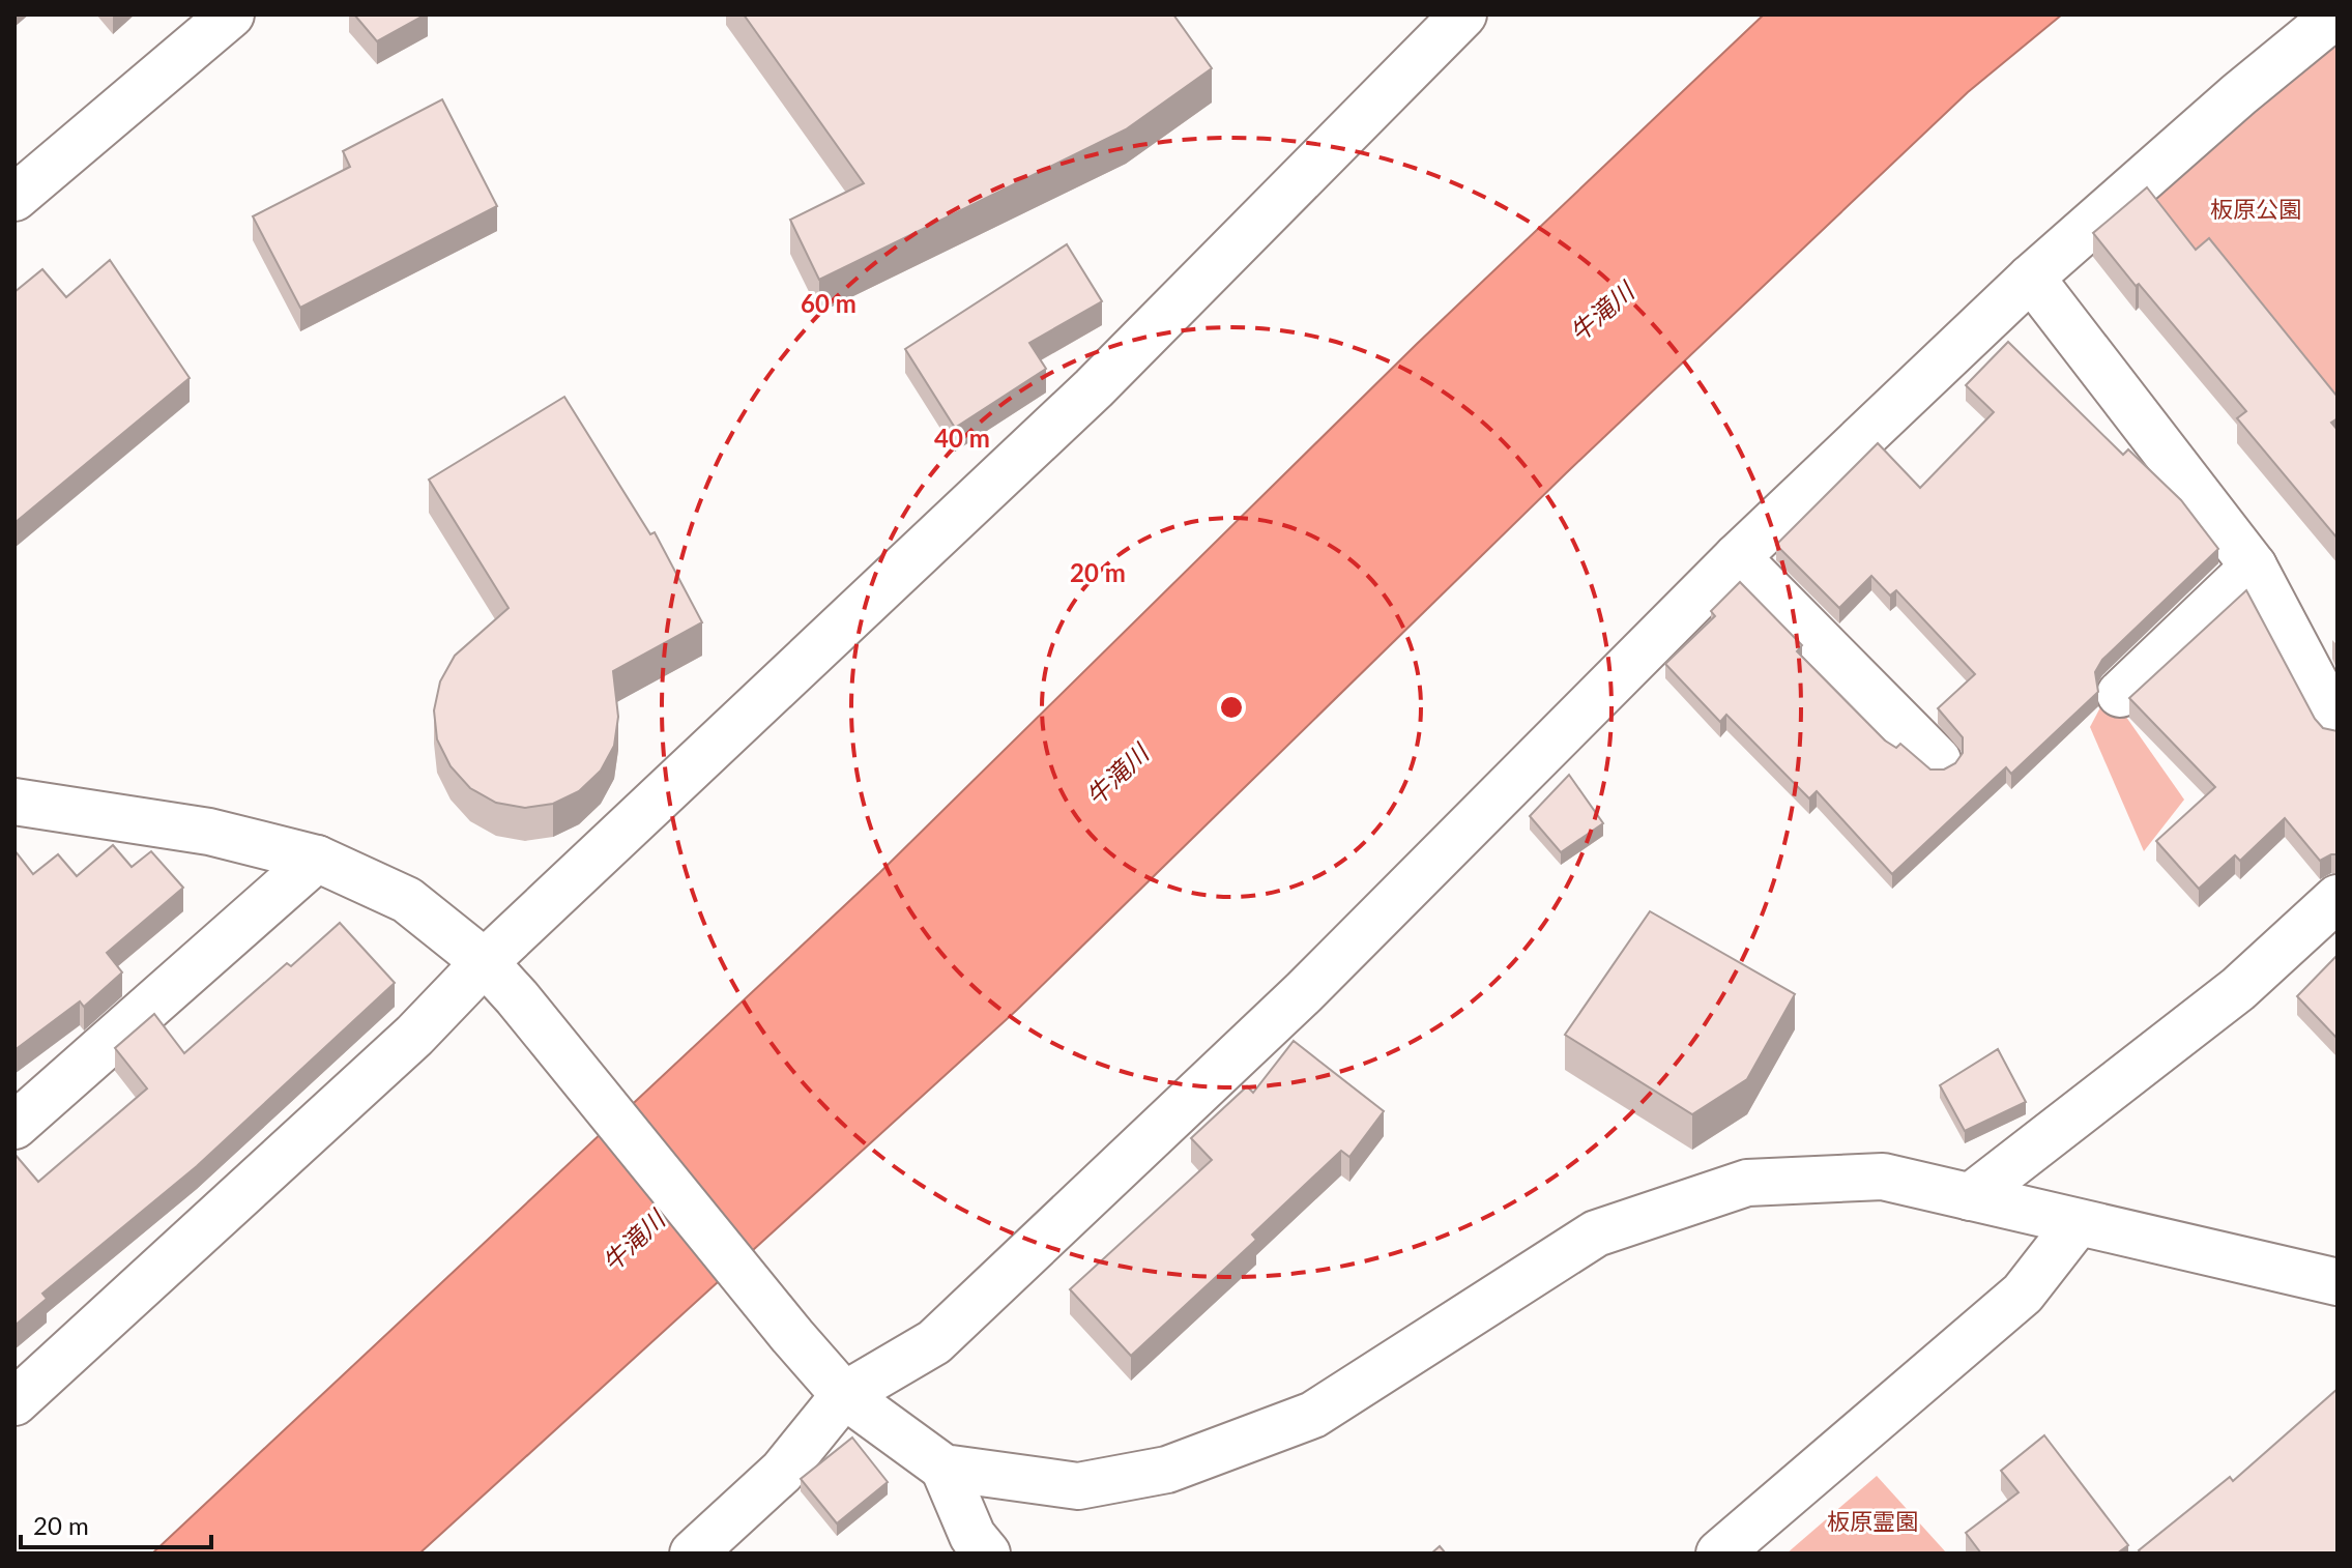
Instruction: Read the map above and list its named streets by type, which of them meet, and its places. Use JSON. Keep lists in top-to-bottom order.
{
  "water": ["牛滝川"],
  "parks": ["板原公園", "板原霊園"],
  "scale_bar": "20 m",
  "rings": ["60 m", "40 m", "20 m"]
}
